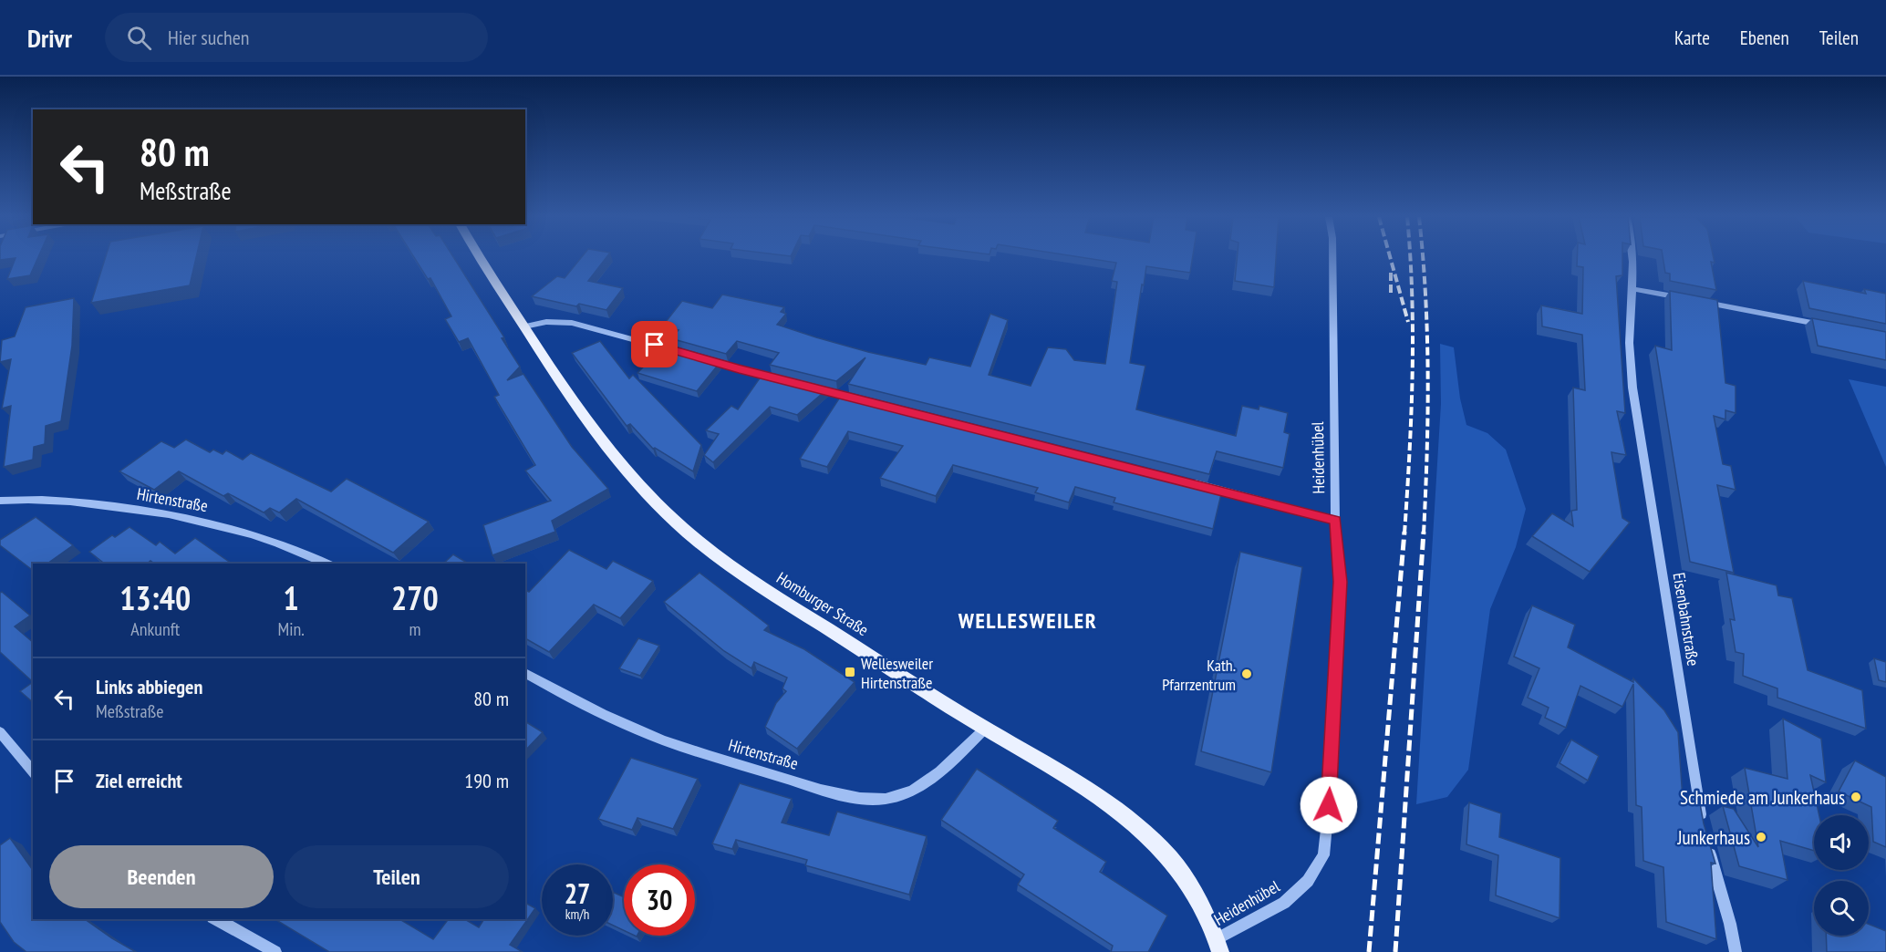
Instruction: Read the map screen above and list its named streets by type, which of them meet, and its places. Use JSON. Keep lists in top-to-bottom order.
{
  "streets": {
    "main road": ["Homburger Straße"],
    "street": ["Heidenhübel", "Hirtenstraße", "Eisenbahnstraße"]
  },
  "crossings": [
    ["Heidenhübel", "Homburger Straße"],
    ["Hirtenstraße", "Homburger Straße"]
  ],
  "districts": ["WELLESWEILER"],
  "places": {
    "transit": ["Wellesweiler Hirtenstraße"],
    "other": ["Kath. Pfarrzentrum", "Schmiede am Junkerhaus", "Junkerhaus"]
  },
  "page": {
    "header": "Drivr",
    "search": "Hier suchen",
    "nav": ["Karte", "Ebenen", "Teilen"],
    "turn": ["80 m", "Meßstraße"],
    "eta": [
      "13:40",
      "Ankunft",
      "1",
      "Min.",
      "270",
      "m"
    ],
    "list": [
      {
        "name": "Links abbiegen",
        "note": "Meßstraße",
        "value": "80 m"
      },
      {
        "name": "Ziel erreicht",
        "value": "190 m"
      }
    ],
    "buttons": ["Beenden", "Teilen"],
    "speed": "27 km/h",
    "limit": "30"
  }
}
